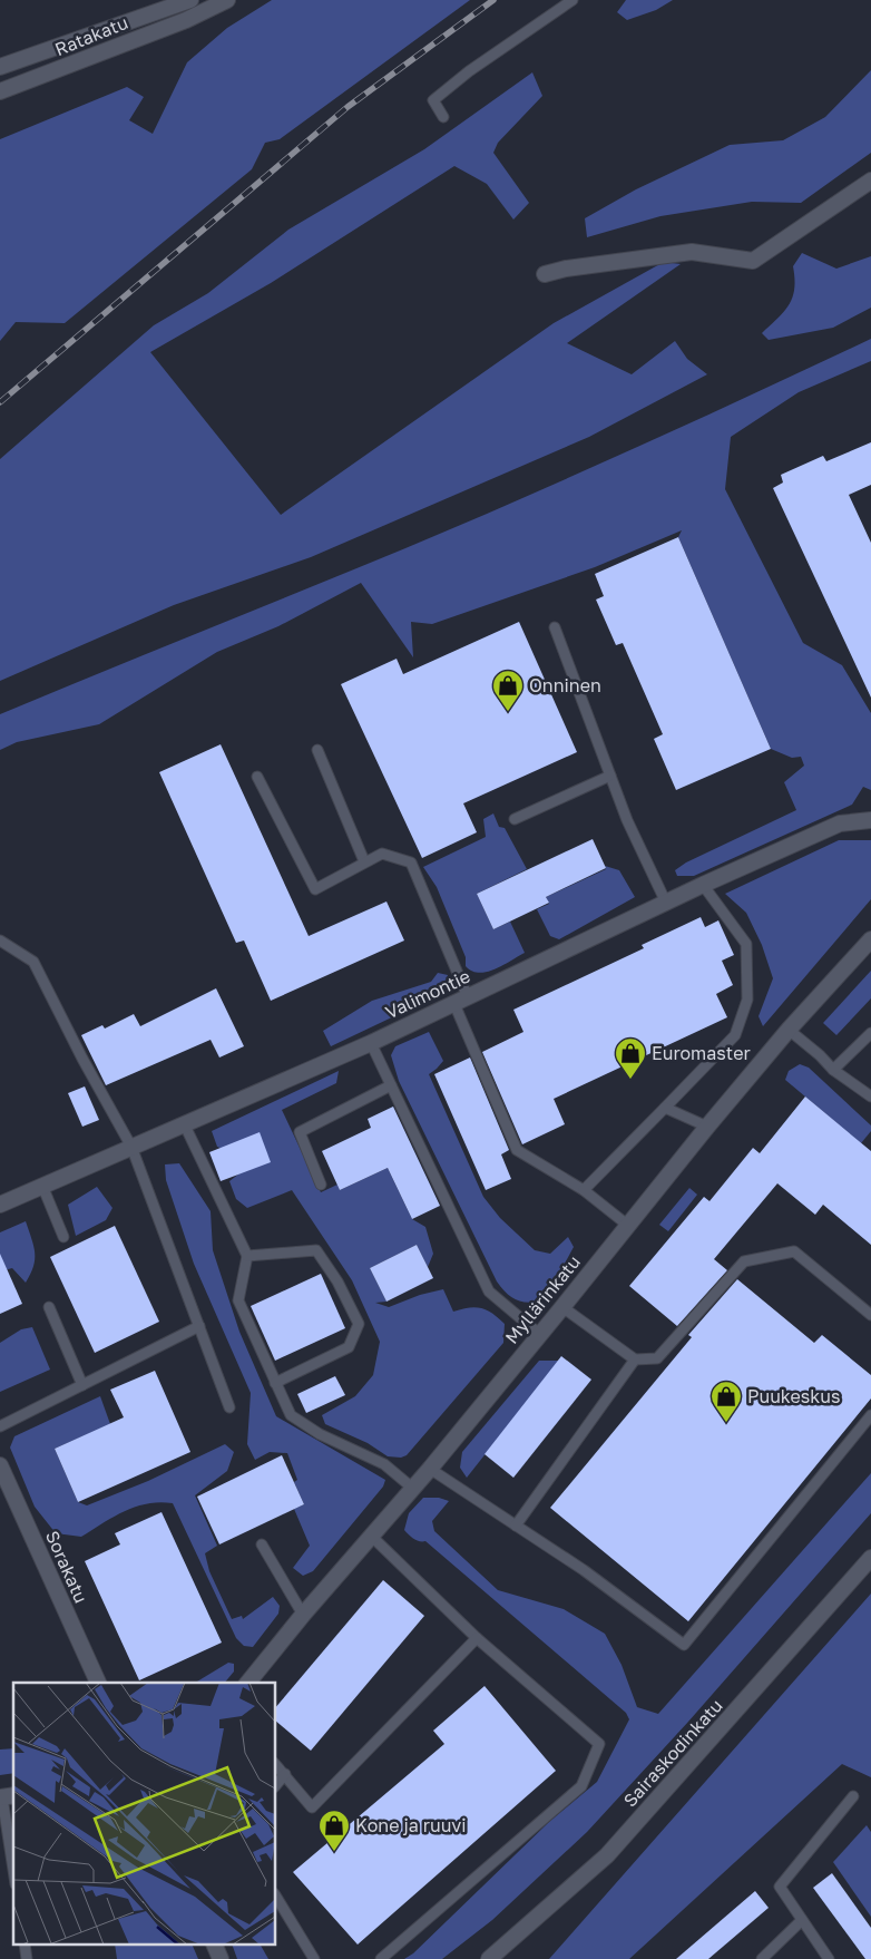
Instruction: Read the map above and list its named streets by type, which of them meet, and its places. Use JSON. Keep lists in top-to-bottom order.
{
  "streets": {
    "street": [
      "Ratakatu",
      "Valimontie",
      "Myllärinkatu",
      "Sorakatu",
      "Sairaskodinkatu"
    ]
  },
  "places": {
    "shop": [
      "Onninen",
      "Euromaster",
      "Puukeskus",
      "Kone ja ruuvi"
    ]
  }
}
